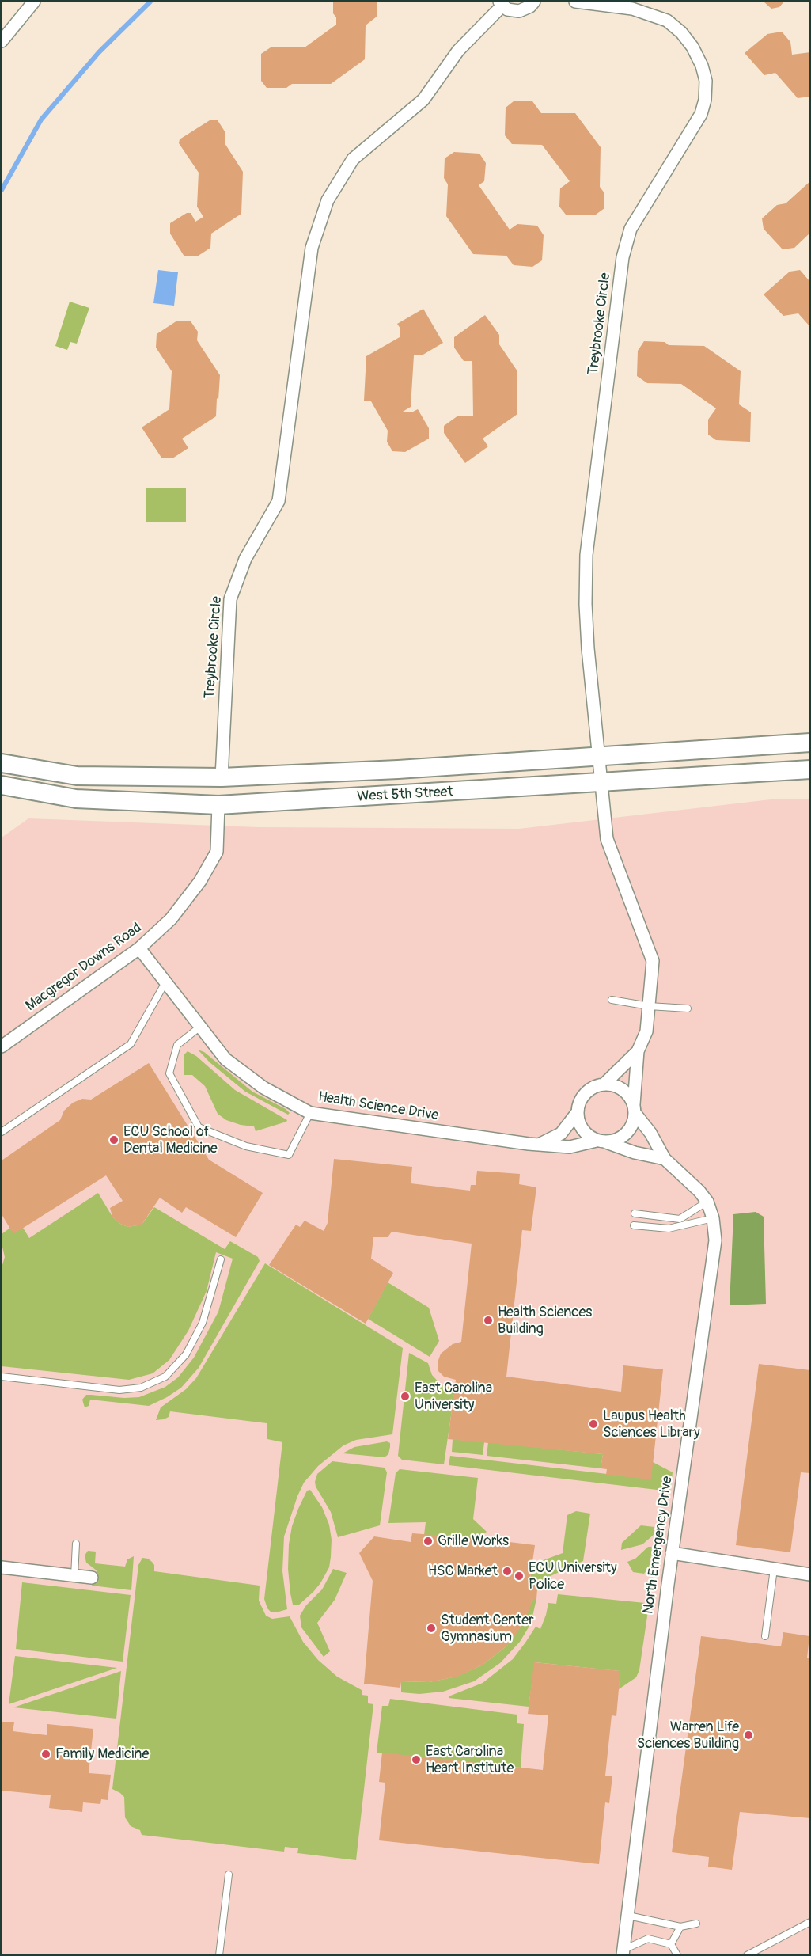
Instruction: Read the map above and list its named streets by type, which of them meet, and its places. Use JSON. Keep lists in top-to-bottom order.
{
  "streets": {
    "main road": ["West 5th Street"],
    "street": [
      "Treybrooke Circle",
      "Macgregor Downs Road",
      "Health Science Drive",
      "North Emergency Drive"
    ]
  },
  "crossings": [
    ["Treybrooke Circle", "West 5th Street"],
    ["West 5th Street", "Macgregor Downs Road"],
    ["Macgregor Downs Road", "Health Science Drive"],
    ["Health Science Drive", "North Emergency Drive"]
  ],
  "places": [
    "ECU School of Dental Medicine",
    "Health Sciences Building",
    "East Carolina University",
    "Laupus Health Sciences Library",
    "Grille Works",
    "HSC Market",
    "ECU University Police",
    "Student Center Gymnasium",
    "Warren Life Sciences Building",
    "Family Medicine",
    "East Carolina Heart Institute"
  ]
}
